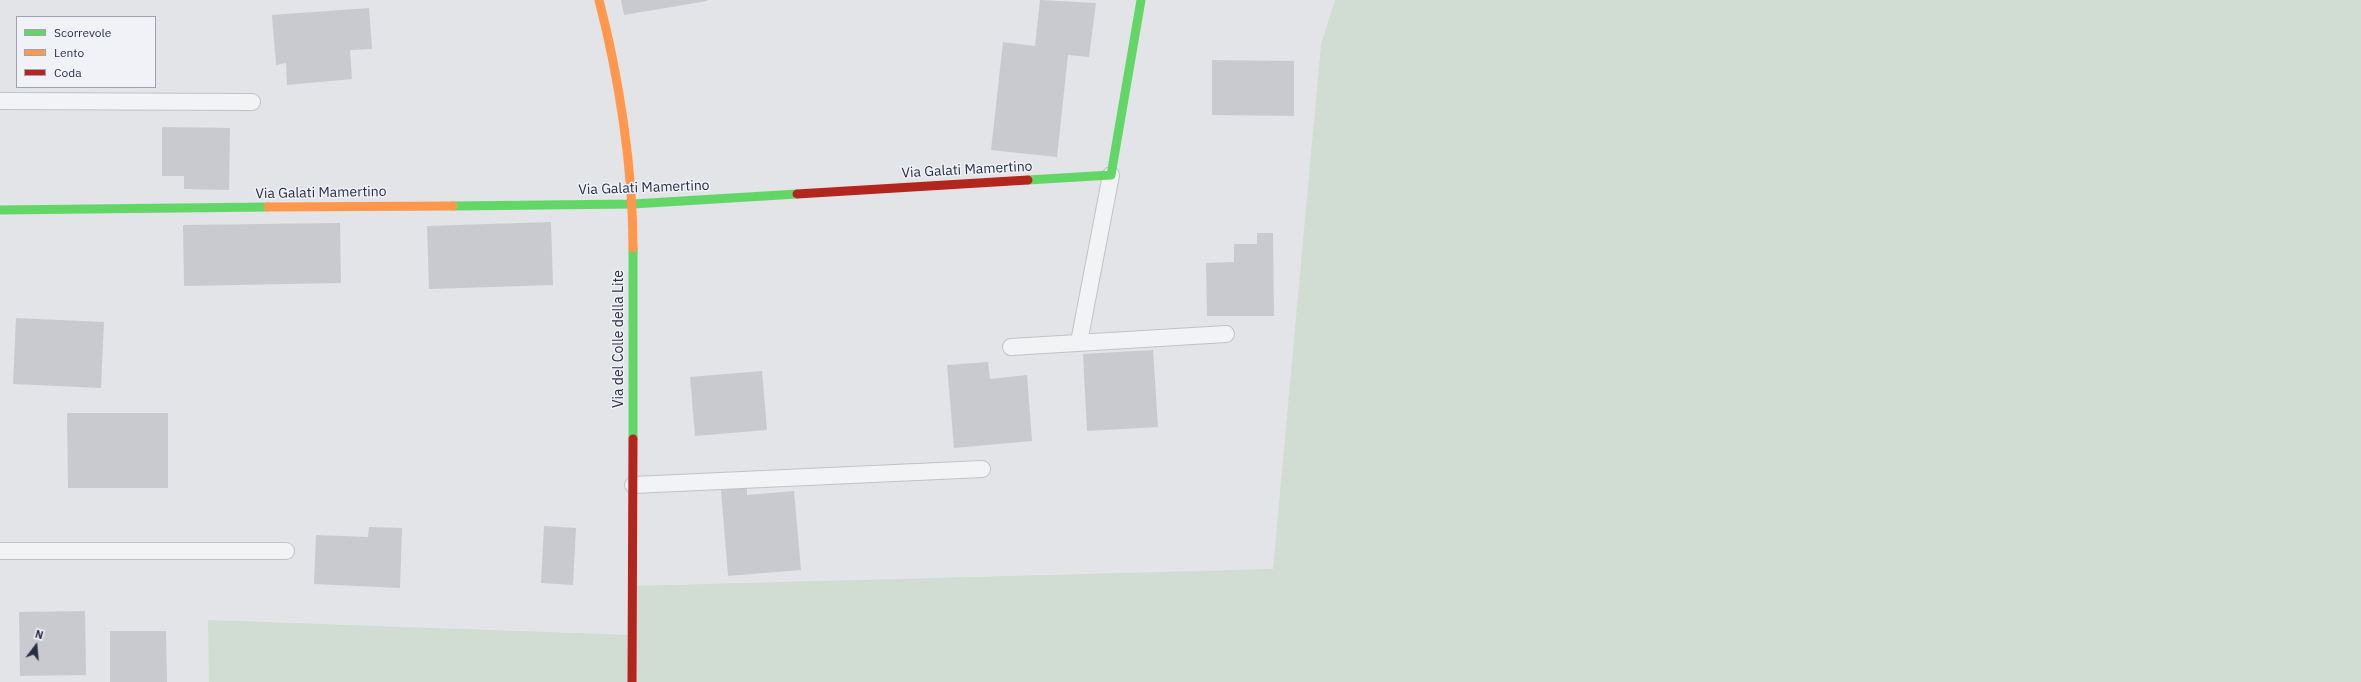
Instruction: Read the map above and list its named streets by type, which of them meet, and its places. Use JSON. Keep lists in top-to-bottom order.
{
  "streets": {
    "street": ["Via Galati Mamertino", "Via del Colle della Lite"]
  },
  "crossings": [
    ["Via Galati Mamertino", "Via del Colle della Lite"]
  ],
  "legend": ["Scorrevole", "Lento", "Coda"],
  "north": "top"
}
